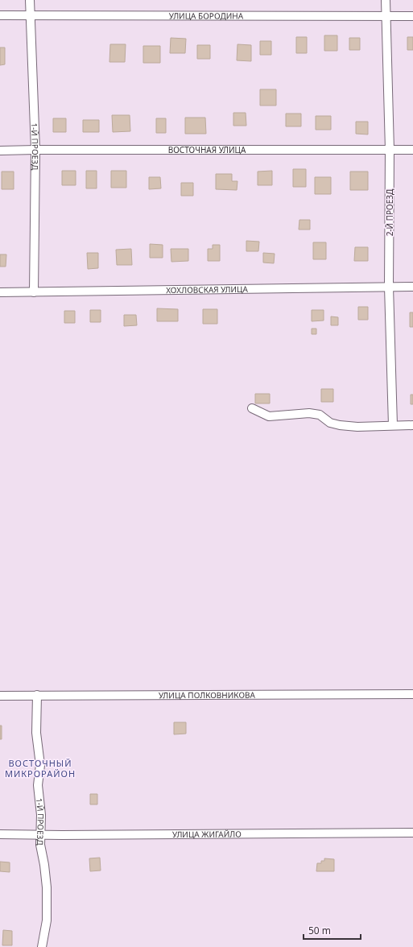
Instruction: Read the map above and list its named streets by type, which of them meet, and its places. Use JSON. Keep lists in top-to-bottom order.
{
  "streets": {
    "street": [
      "УЛИЦА БОРОДИНА",
      "1-Й ПРОЕЗД",
      "ВОСТОЧНАЯ УЛИЦА",
      "2-Й ПРОЕЗД",
      "ХОХЛОВСКАЯ УЛИЦА",
      "УЛИЦА ПОЛКОВНИКОВА",
      "УЛИЦА ЖИГАЙЛО"
    ]
  },
  "crossings": [
    ["УЛИЦА БОРОДИНА", "1-Й ПРОЕЗД"],
    ["УЛИЦА БОРОДИНА", "2-Й ПРОЕЗД"],
    ["1-Й ПРОЕЗД", "ВОСТОЧНАЯ УЛИЦА"],
    ["1-Й ПРОЕЗД", "ХОХЛОВСКАЯ УЛИЦА"],
    ["1-Й ПРОЕЗД", "УЛИЦА ПОЛКОВНИКОВА"],
    ["1-Й ПРОЕЗД", "УЛИЦА ЖИГАЙЛО"],
    ["ВОСТОЧНАЯ УЛИЦА", "2-Й ПРОЕЗД"],
    ["2-Й ПРОЕЗД", "ХОХЛОВСКАЯ УЛИЦА"]
  ],
  "districts": ["ВОСТОЧНЫЙ МИКРОРАЙОН"],
  "scale_bar": "50 m"
}
